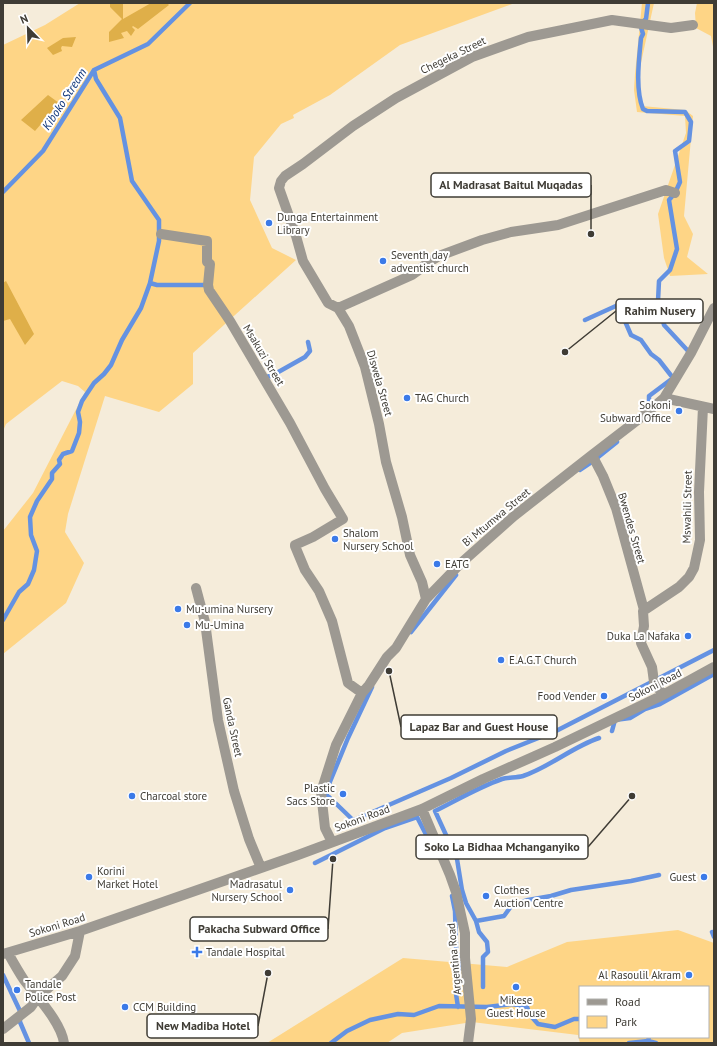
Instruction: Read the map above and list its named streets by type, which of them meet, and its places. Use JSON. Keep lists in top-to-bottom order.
{
  "streets": {
    "street": [
      "Chegeka Street",
      "Msakuzi Street",
      "Diswela Street",
      "Mswahili Street",
      "Bi Mtumwa Street",
      "Bwendes Street",
      "Sokoni Road",
      "Ganda Street",
      "Argentina Road"
    ]
  },
  "crossings": [
    ["Chegeka Street", "Diswela Street"],
    ["Msakuzi Street", "Bi Mtumwa Street"],
    ["Diswela Street", "Bi Mtumwa Street"],
    ["Mswahili Street", "Bwendes Street"],
    ["Bi Mtumwa Street", "Bwendes Street"],
    ["Bi Mtumwa Street", "Sokoni Road"],
    ["Sokoni Road", "Ganda Street"],
    ["Sokoni Road", "Argentina Road"]
  ],
  "water": ["Kiboko Stream"],
  "places": {
    "other": [
      "Dunga Entertainment Library",
      "Al Madrasat Baitul Muqadas",
      "Seventh day adventist church",
      "Rahim Nusery",
      "TAG Church",
      "Sokoni Subward Office",
      "Shalom Nursery School",
      "EATG",
      "Mu-umina Nursery",
      "Mu-Umina",
      "Duka La Nafaka",
      "E.A.G.T Church",
      "Lapaz Bar and Guest House",
      "Food Vender",
      "Plastic Sacs Store",
      "Charcoal store",
      "Soko La Bidhaa Mchanganyiko",
      "Pakacha Subward Office",
      "Korini Market Hotel",
      "Guest",
      "Madrasatul Nursery School",
      "Clothes Auction Centre",
      "New Madiba Hotel",
      "Al Rasoulil Akram",
      "Mikese Guest House",
      "Tandale Police Post",
      "CCM Building"
    ],
    "health": ["Tandale Hospital"]
  },
  "legend": ["Road", "Park"],
  "north": "top left"
}
